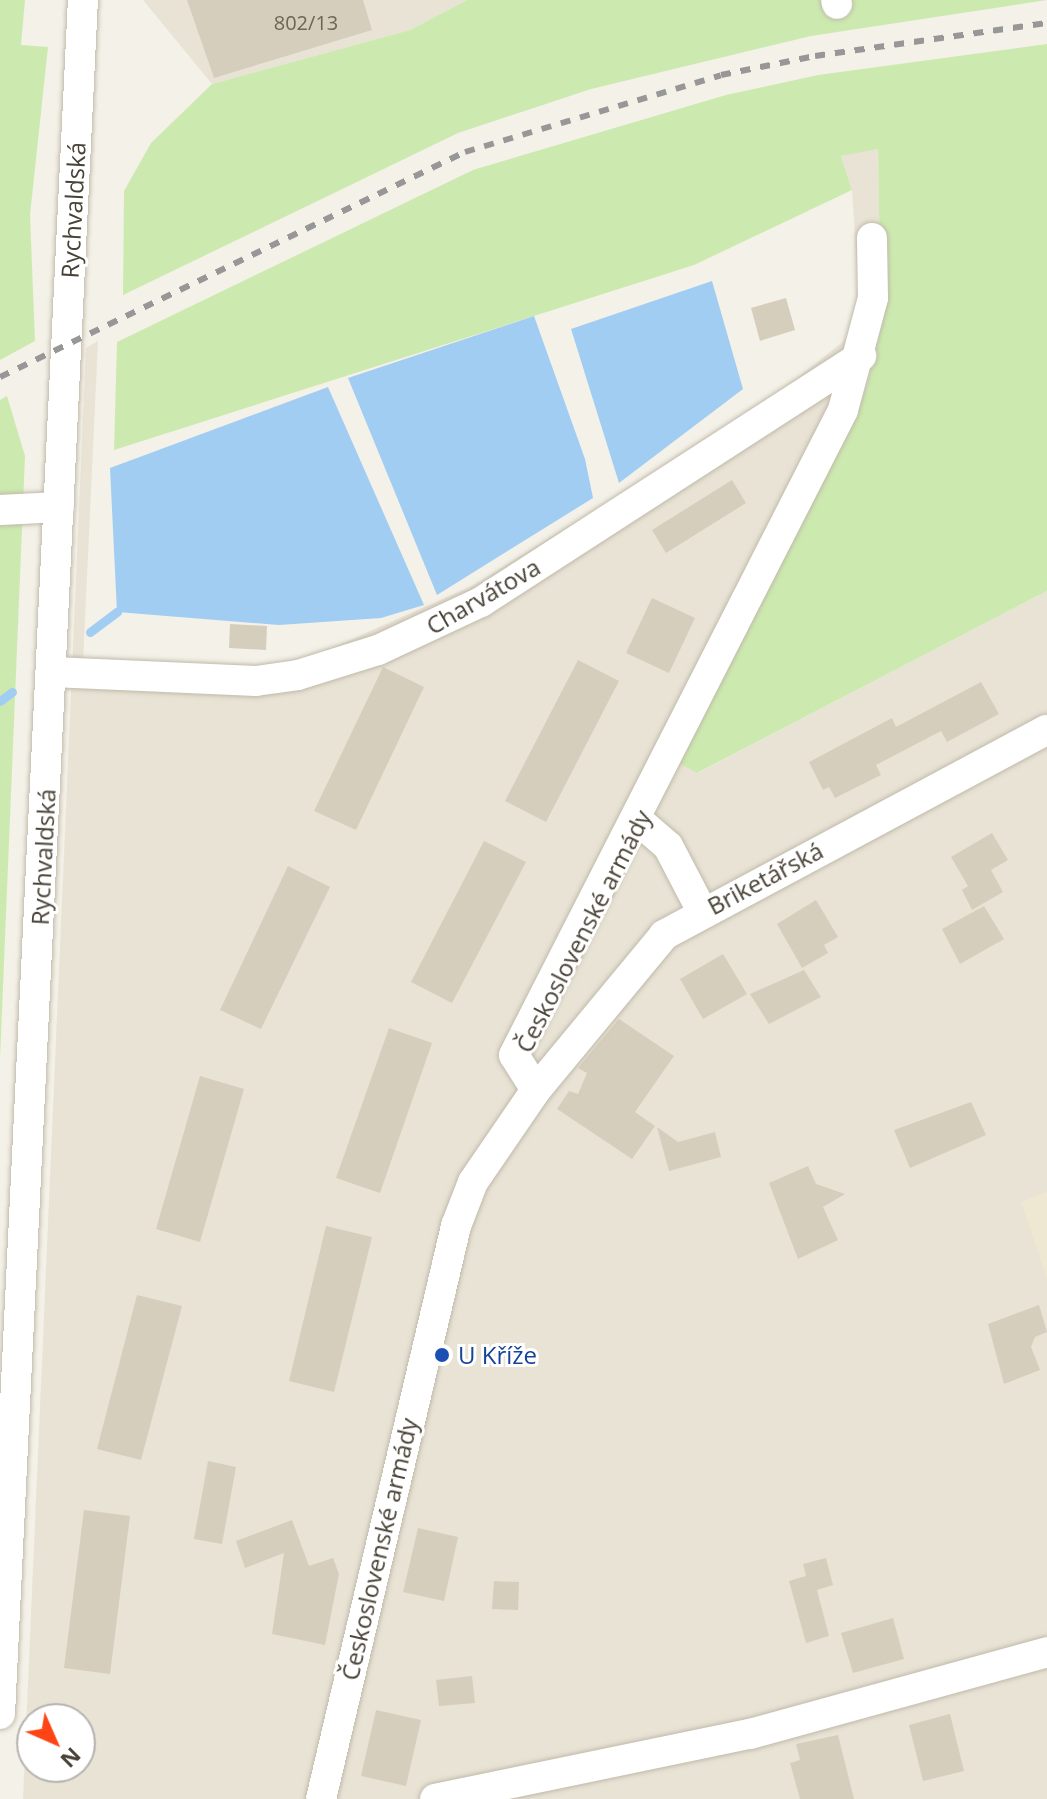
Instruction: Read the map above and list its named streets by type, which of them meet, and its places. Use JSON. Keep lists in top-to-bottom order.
{
  "streets": {
    "street": [
      "Rychvaldská",
      "Charvátova",
      "Briketářská",
      "Československé armády"
    ]
  },
  "crossings": [
    ["Rychvaldská", "Charvátova"],
    ["Charvátova", "Československé armády"],
    ["Briketářská", "Československé armády"]
  ],
  "places": ["U Kříže"],
  "house_numbers": ["802/13"],
  "north": "bottom right"
}
